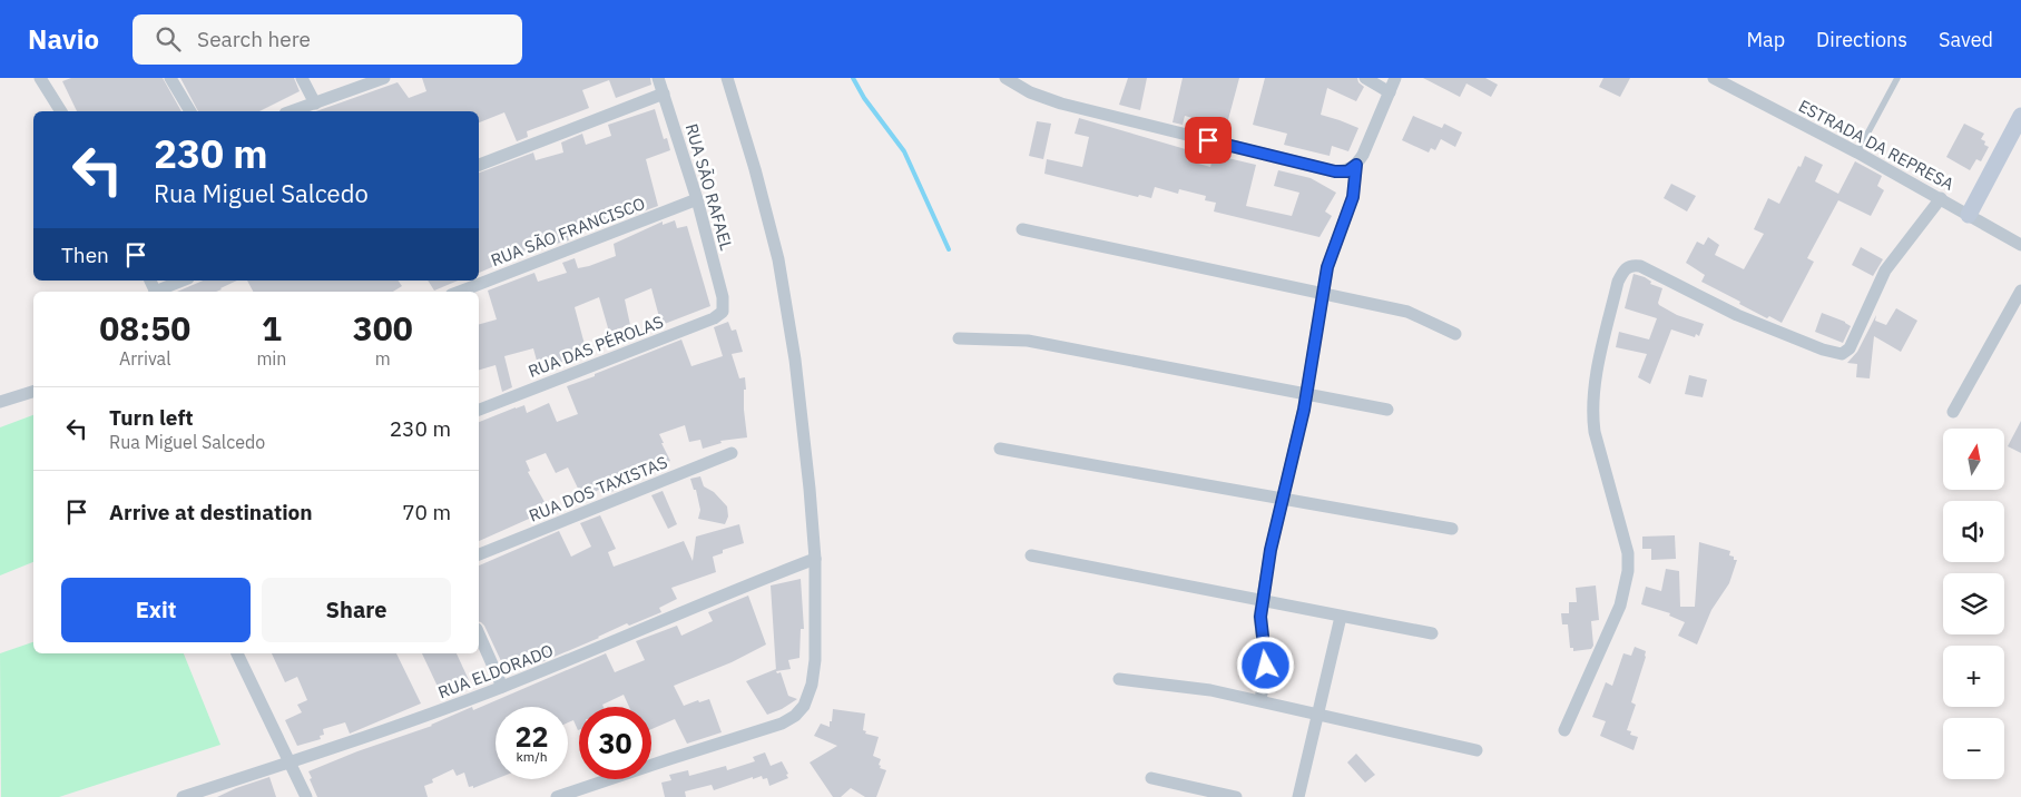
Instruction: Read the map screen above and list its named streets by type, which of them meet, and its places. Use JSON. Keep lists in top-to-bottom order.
{
  "streets": {
    "street": [
      "ESTRADA DA REPRESA",
      "RUA SÃO RAFAEL",
      "RUA SÃO FRANCISCO",
      "RUA DAS PÉROLAS",
      "RUA DOS TAXISTAS",
      "RUA ELDORADO"
    ]
  },
  "crossings": [
    ["RUA SÃO RAFAEL", "RUA SÃO FRANCISCO"],
    ["RUA SÃO RAFAEL", "RUA DAS PÉROLAS"]
  ],
  "north": "top",
  "page": {
    "header": "Navio",
    "search": "Search here",
    "nav": ["Map", "Directions", "Saved"],
    "turn": ["230 m", "Rua Miguel Salcedo"],
    "then": "Then",
    "eta": [
      "08:50",
      "Arrival",
      "1",
      "min",
      "300",
      "m"
    ],
    "list": [
      {
        "name": "Turn left",
        "note": "Rua Miguel Salcedo",
        "value": "230 m"
      },
      {
        "name": "Arrive at destination",
        "value": "70 m"
      }
    ],
    "map_buttons": ["+", "−"],
    "buttons": ["Exit", "Share"],
    "speed": "22 km/h",
    "limit": "30"
  }
}
